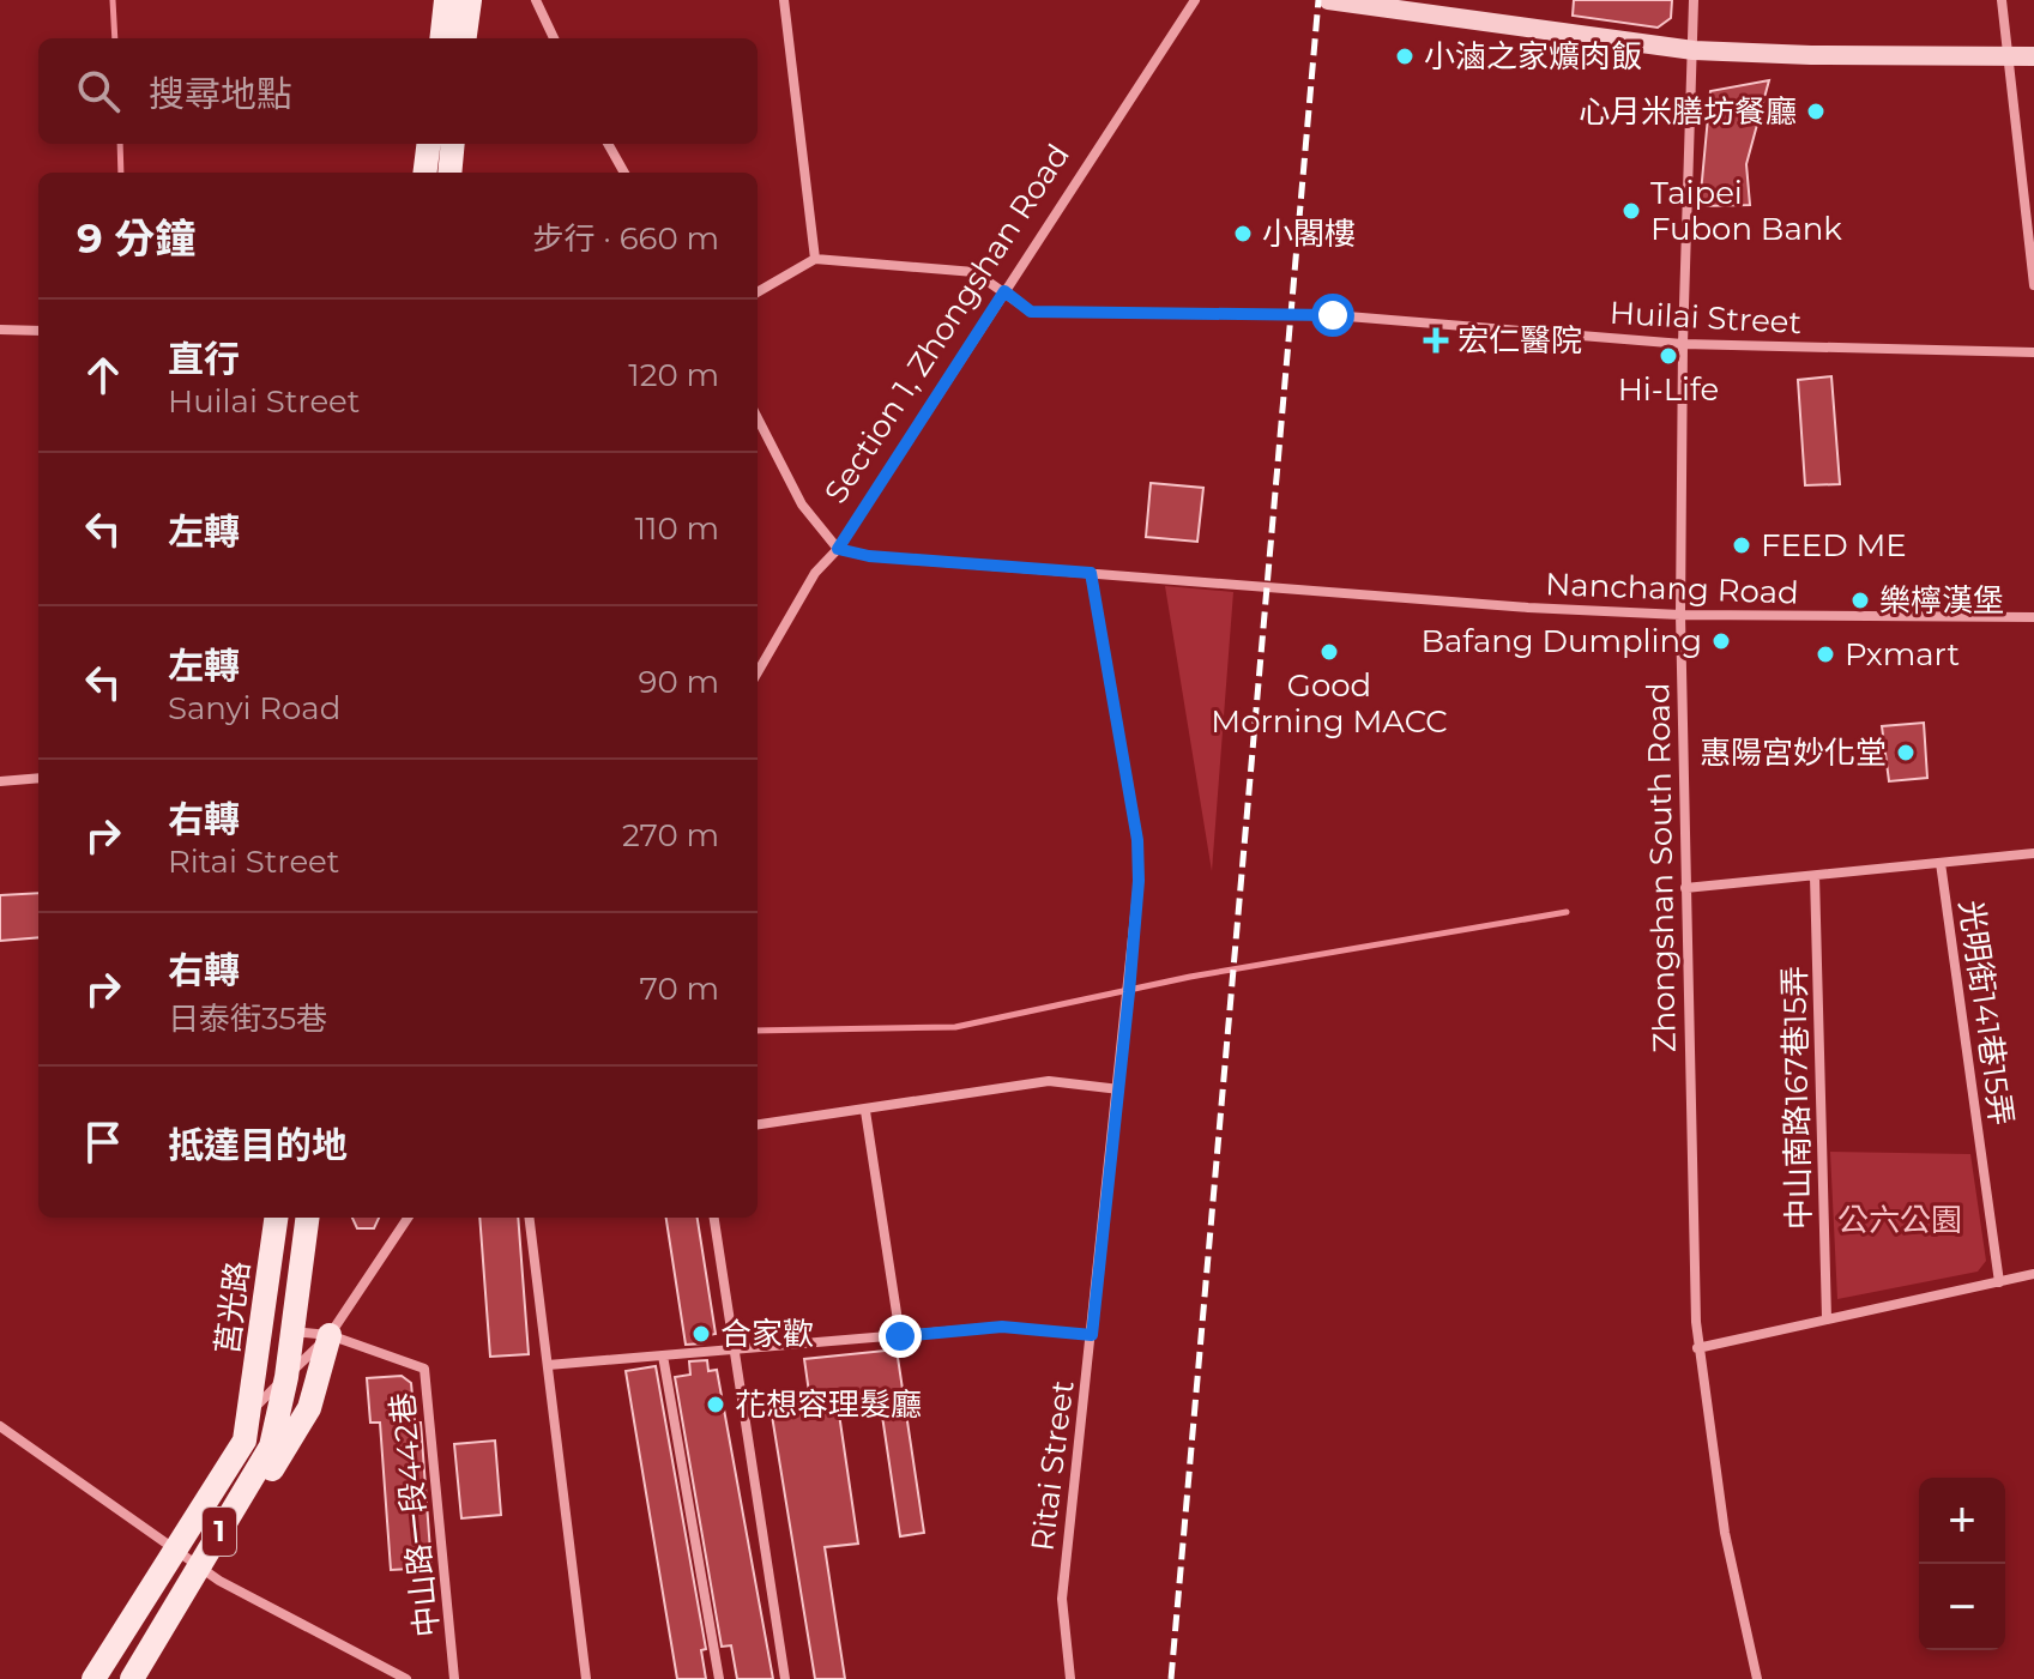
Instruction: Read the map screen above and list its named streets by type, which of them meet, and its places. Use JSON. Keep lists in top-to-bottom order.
{
  "streets": {
    "main road": ["莒光路", "1"],
    "street": [
      "Huilai Street",
      "Section 1, Zhongshan Road",
      "Nanchang Road",
      "Zhongshan South Road",
      "光明街141巷15弄",
      "中山南路167巷15弄",
      "Ritai Street",
      "中山路一段442巷"
    ]
  },
  "crossings": [
    ["Huilai Street", "Section 1, Zhongshan Road"],
    ["Huilai Street", "Zhongshan South Road"],
    ["Section 1, Zhongshan Road", "Nanchang Road"],
    ["Nanchang Road", "Zhongshan South Road"],
    ["Nanchang Road", "Ritai Street"],
    ["莒光路", "1"],
    ["中山路一段442巷", "1"]
  ],
  "parks": ["公六公園"],
  "places": {
    "other": [
      "小滷之家爌肉飯",
      "心月米膳坊餐廳",
      "Taipei Fubon Bank",
      "小閣樓",
      "Hi-Life",
      "FEED ME",
      "樂檸漢堡",
      "Bafang Dumpling",
      "Good Morning MACC",
      "Pxmart",
      "惠陽宮妙化堂",
      "合家歡",
      "花想容理髮廳"
    ],
    "health": ["宏仁醫院"]
  },
  "page": {
    "search": "搜尋地點",
    "heading": ["9 分鐘", "步行 · 660 m"],
    "list": [
      ["直行", "Huilai Street", "120 m"],
      ["左轉", "110 m"],
      ["左轉", "Sanyi Road", "90 m"],
      ["右轉", "Ritai Street", "270 m"],
      ["右轉", "日泰街35巷", "70 m"],
      "抵達目的地"
    ],
    "map_buttons": ["+", "−"]
  }
}
